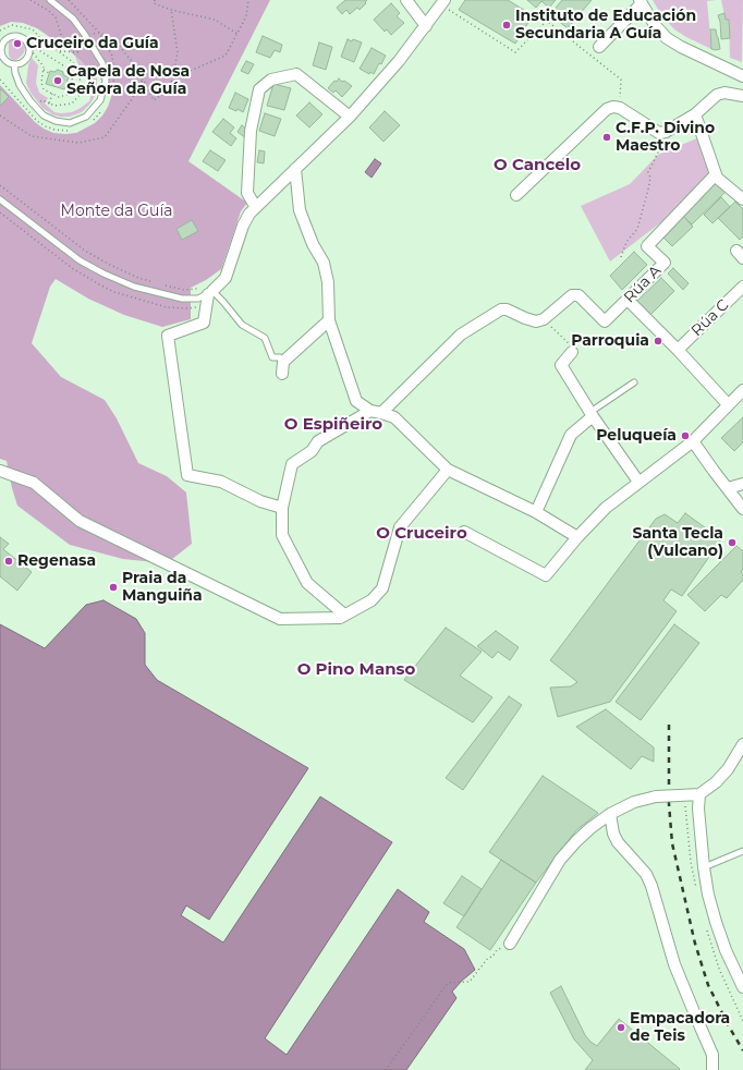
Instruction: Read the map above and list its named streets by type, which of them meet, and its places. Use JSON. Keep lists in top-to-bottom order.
{
  "streets": {
    "street": ["Rúa A", "Rúa C"]
  },
  "districts": [
    "O Cancelo",
    "O Espiñeiro",
    "O Cruceiro",
    "O Pino Manso"
  ],
  "parks": ["Monte da Guía"],
  "places": [
    "Instituto de Educación Secundaria A Guía",
    "Cruceiro da Guía",
    "Capela de Nosa Señora da Guía",
    "C.F.P. Divino Maestro",
    "Parroquia",
    "Peluqueía",
    "Santa Tecla (Vulcano)",
    "Regenasa",
    "Praia da Manguiña",
    "Empacadora de Teis"
  ]
}
